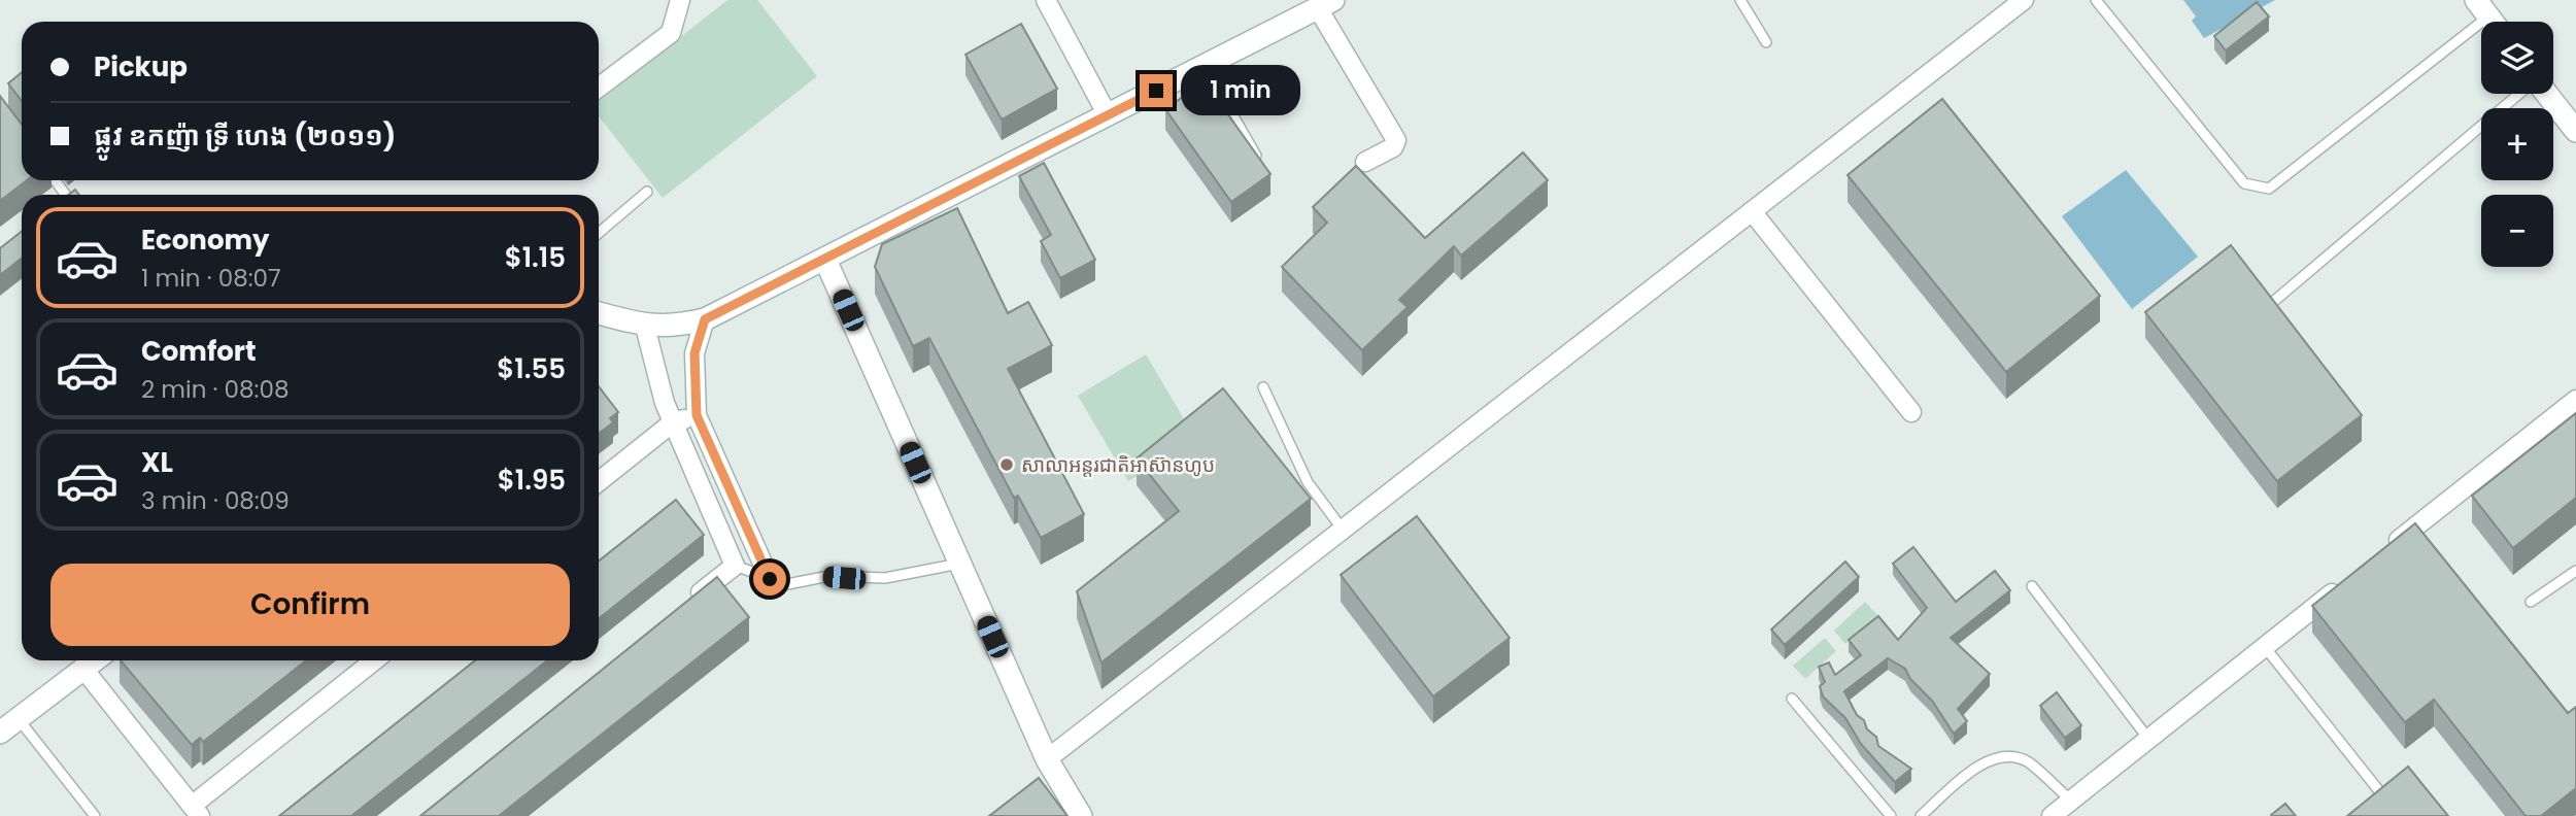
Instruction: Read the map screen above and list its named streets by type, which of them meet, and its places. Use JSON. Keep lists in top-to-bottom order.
{
  "places": ["សាលាអន្ដរជាតិអាស៊ានហូប"],
  "page": {
    "map_buttons": ["+", "−"],
    "banner": ["Pickup", "ផ្លូវ ឧកញ៉ា ទ្រី ហេង (២០១១)"],
    "bubble": "1 min",
    "list": [
      {
        "name": "Economy",
        "note": "1 min · 08:07",
        "value": "$1.15"
      },
      {
        "name": "Comfort",
        "note": "2 min · 08:08",
        "value": "$1.55"
      },
      {
        "name": "XL",
        "note": "3 min · 08:09",
        "value": "$1.95"
      }
    ],
    "buttons": "Confirm"
  }
}
